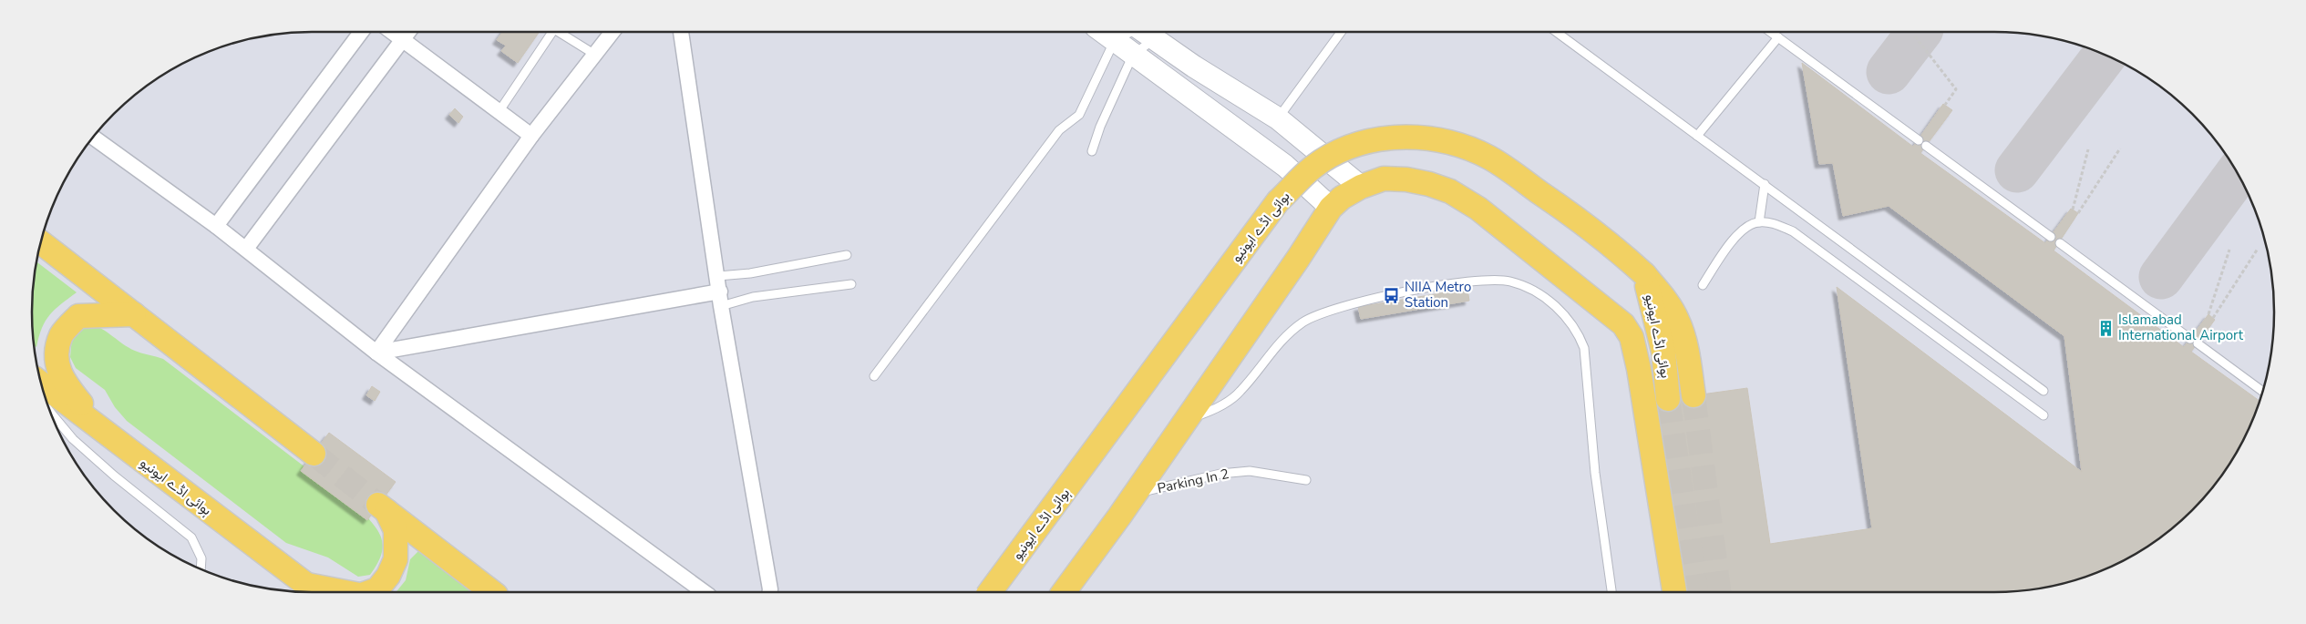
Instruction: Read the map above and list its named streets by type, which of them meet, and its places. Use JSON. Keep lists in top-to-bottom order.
{
  "streets": {
    "main road": ["ہوائی اڈے ایونیو"],
    "lane": ["Parking In 2"]
  },
  "places": {
    "bus stop": ["NIIA Metro Station"],
    "building": ["Islamabad International Airport"]
  }
}
